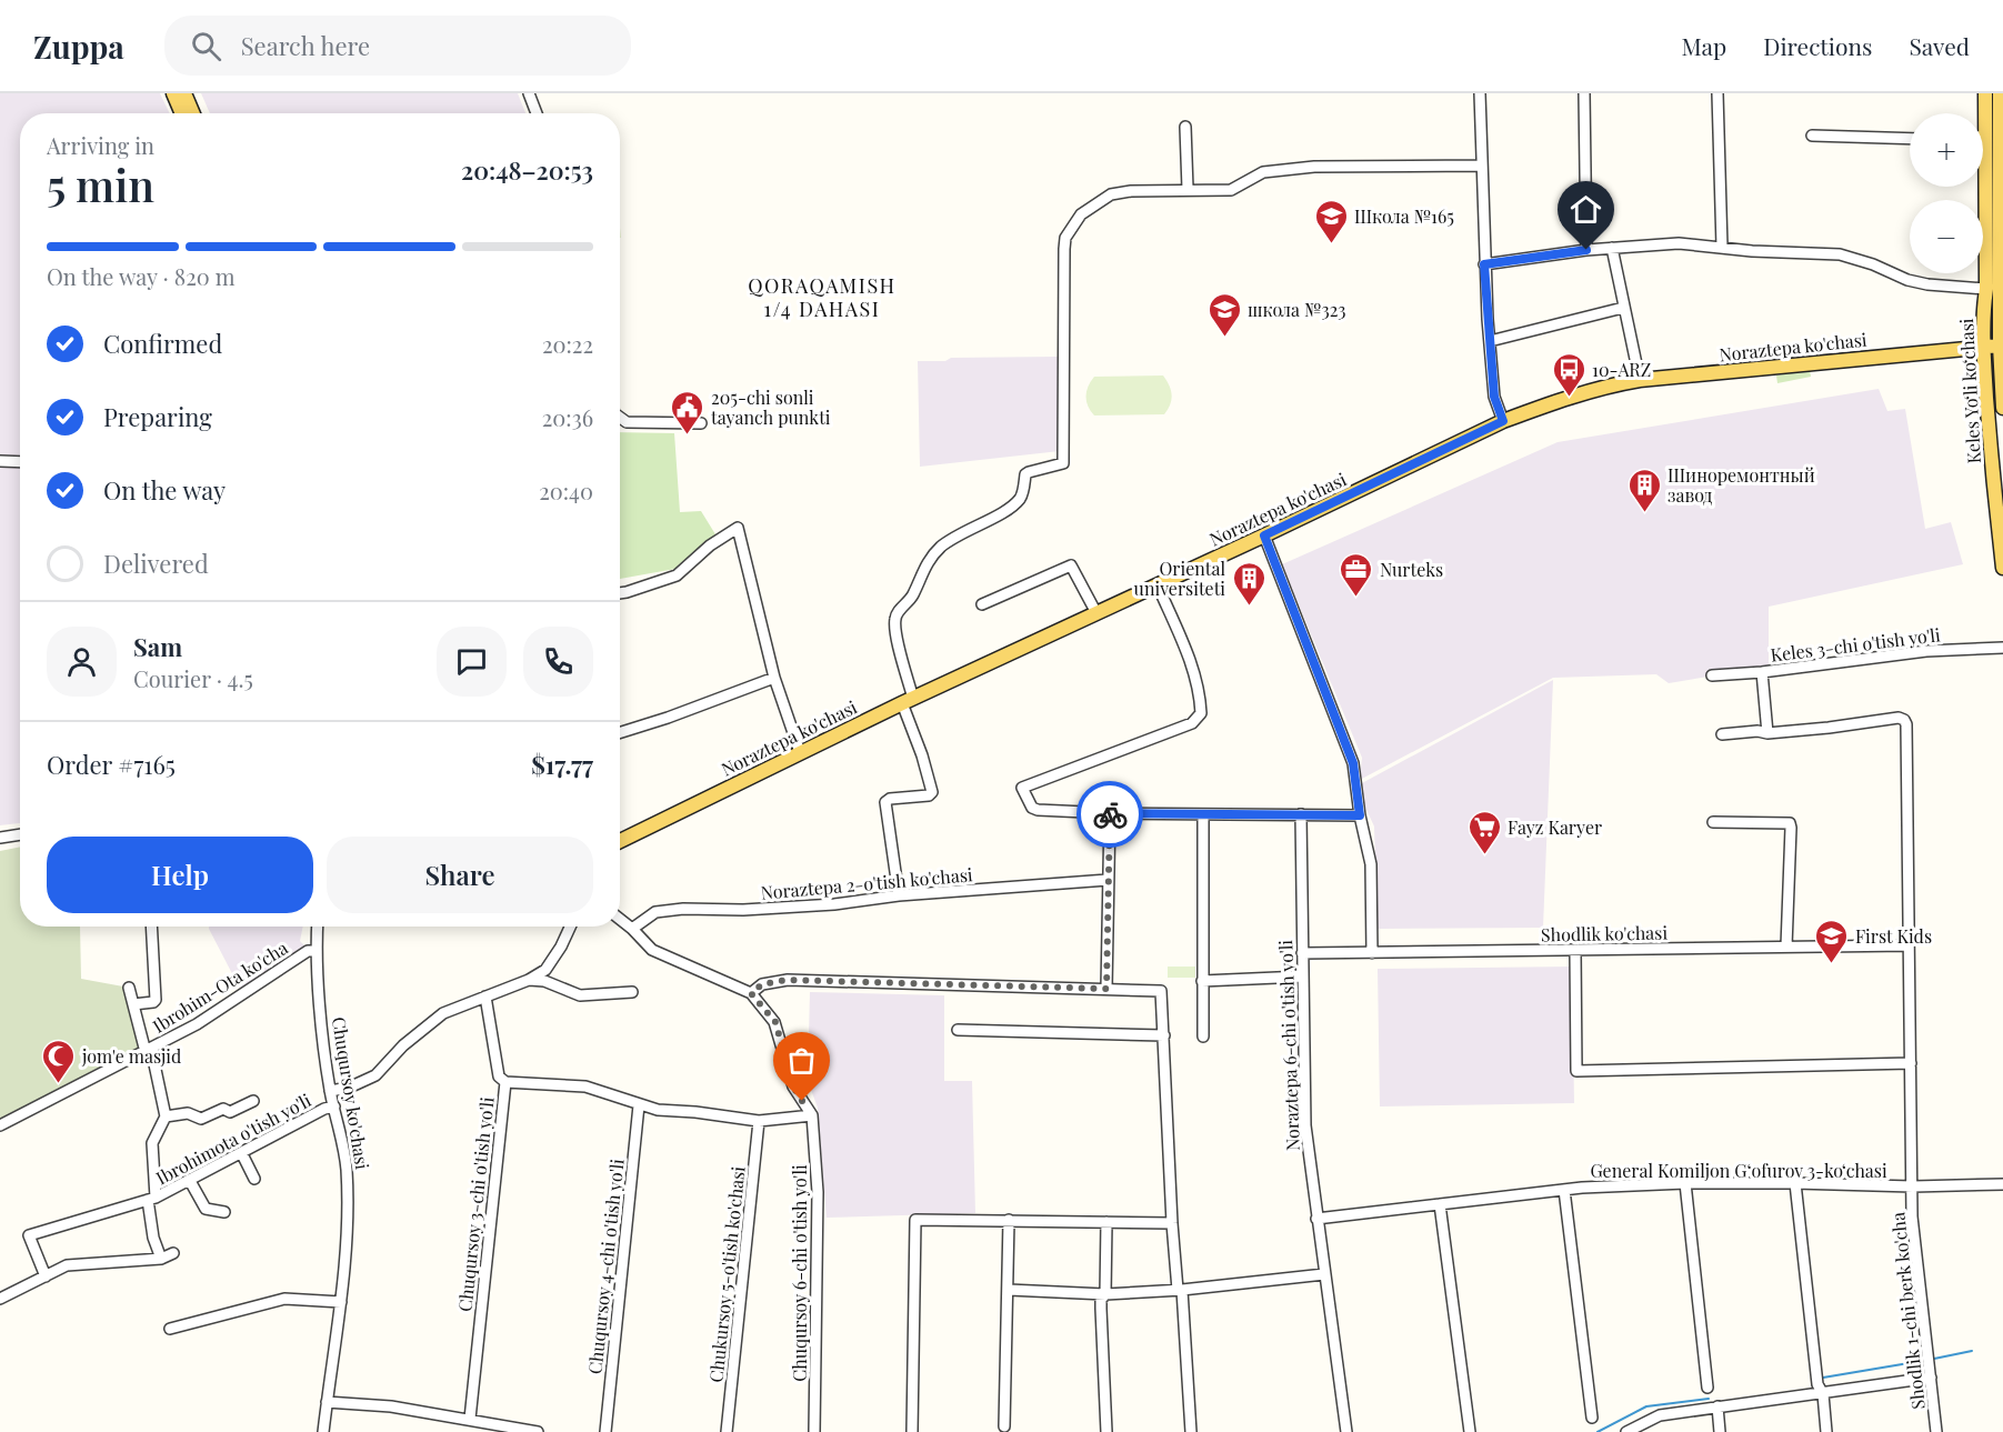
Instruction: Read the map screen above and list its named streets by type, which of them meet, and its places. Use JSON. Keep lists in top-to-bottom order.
{
  "streets": {
    "main road": ["Noraztepa ko'chasi", "Keles Yoʻli koʻchasi"],
    "street": [
      "Keles 3-chi o'tish yo'li",
      "Noraztepa 2-o'tish ko'chasi",
      "Shodlik ko'chasi",
      "Ibrohim-Ota ko'cha",
      "Noraztepa 6-chi o'tish yo'li",
      "Chuqursoy ko'chasi",
      "Ibrohimota o'tish yo'li",
      "General Komiljon Gʻofurov 3-koʻchasi",
      "Chuqursoy 3-chi o'tish yo'li",
      "Chuqursoy 4-chi o'tish yo'li",
      "Chuqursoy 6-chi o'tish yo'li",
      "Chukursoy 5-o'tish ko'chasi",
      "Shodlik 1-chi berk ko'cha"
    ]
  },
  "crossings": [
    ["Noraztepa ko'chasi", "Keles Yoʻli koʻchasi"],
    ["Shodlik ko'chasi", "Noraztepa 6-chi o'tish yo'li"],
    ["Shodlik ko'chasi", "Shodlik 1-chi berk ko'cha"],
    ["Ibrohim-Ota ko'cha", "Chuqursoy ko'chasi"],
    ["Noraztepa 6-chi o'tish yo'li", "General Komiljon Gʻofurov 3-koʻchasi"],
    ["Chuqursoy ko'chasi", "Ibrohimota o'tish yo'li"],
    ["General Komiljon Gʻofurov 3-koʻchasi", "Shodlik 1-chi berk ko'cha"]
  ],
  "districts": ["QORAQAMISH 1/4 DAHASI"],
  "places": {
    "school or university": ["Школа №165", "школа №323", "First Kids"],
    "bus stop": ["10-ARZ"],
    "public building": ["205-chi sonli tayanch punkti"],
    "building": ["Шиноремонтный завод", "Oriental universiteti"],
    "office": ["Nurteks"],
    "supermarket": ["Fayz Karyer"],
    "mosque": ["jom'e masjid"]
  },
  "page": {
    "header": "Zuppa",
    "search": "Search here",
    "nav": ["Map", "Directions", "Saved"],
    "map_buttons": ["+", "−"],
    "heading": ["5 min", "Arriving in", "20:48–20:53"],
    "panel": [
      "Sam",
      "Courier · 4.5",
      "Order #7165",
      "$17.77"
    ],
    "bar": "On the way · 820 m",
    "list": [
      ["Confirmed", "20:22"],
      ["Preparing", "20:36"],
      ["On the way", "20:40"],
      "Delivered"
    ],
    "buttons": ["Help", "Share"]
  }
}
